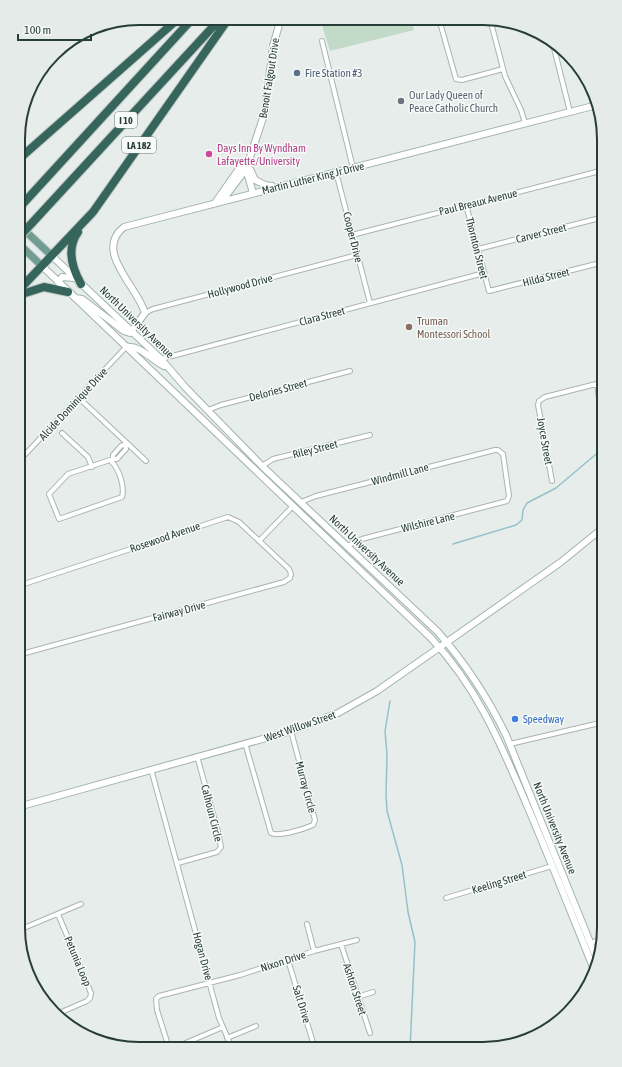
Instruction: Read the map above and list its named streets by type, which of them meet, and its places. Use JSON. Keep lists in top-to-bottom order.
{
  "streets": {
    "highway": ["I 10", "LA 182"],
    "main road": [
      "Benoit Falgout Drive",
      "Martin Luther King Jr Drive",
      "North University Avenue",
      "West Willow Street"
    ],
    "street": [
      "Paul Breaux Avenue",
      "Carver Street",
      "Cooper Drive",
      "Thornton Street",
      "Hilda Street",
      "Hollywood Drive",
      "Clara Street",
      "Delories Street",
      "Alcide Dominique Drive",
      "Joyce Street",
      "Riley Street",
      "Windmill Lane",
      "Wilshire Lane",
      "Rosewood Avenue",
      "Fairway Drive",
      "Murray Circle",
      "Calhoun Circle",
      "Keeling Street",
      "Hogan Drive",
      "Petunia Loop",
      "Nixon Drive",
      "Ashton Street",
      "Salt Drive"
    ]
  },
  "crossings": [
    ["Benoit Falgout Drive", "Martin Luther King Jr Drive"],
    ["LA 182", "North University Avenue"],
    ["Martin Luther King Jr Drive", "Cooper Drive"],
    ["Martin Luther King Jr Drive", "Hollywood Drive"],
    ["Paul Breaux Avenue", "Cooper Drive"],
    ["Paul Breaux Avenue", "Thornton Street"],
    ["Carver Street", "Thornton Street"],
    ["Cooper Drive", "Hollywood Drive"],
    ["Cooper Drive", "Clara Street"],
    ["Thornton Street", "Hilda Street"],
    ["Thornton Street", "Clara Street"],
    ["Clara Street", "North University Avenue"],
    ["North University Avenue", "Delories Street"],
    ["North University Avenue", "Alcide Dominique Drive"],
    ["North University Avenue", "Riley Street"],
    ["North University Avenue", "Windmill Lane"],
    ["North University Avenue", "Wilshire Lane"],
    ["North University Avenue", "West Willow Street"],
    ["North University Avenue", "Keeling Street"],
    ["Windmill Lane", "Wilshire Lane"],
    ["Rosewood Avenue", "Fairway Drive"],
    ["West Willow Street", "Murray Circle"],
    ["West Willow Street", "Calhoun Circle"],
    ["Calhoun Circle", "Hogan Drive"],
    ["Hogan Drive", "Nixon Drive"],
    ["Nixon Drive", "Ashton Street"],
    ["Nixon Drive", "Salt Drive"]
  ],
  "places": [
    "Fire Station #3",
    "Our Lady Queen of Peace Catholic Church",
    "Days Inn By Wyndham Lafayette/University",
    "Truman Montessori School",
    "Speedway"
  ],
  "scale_bar": "100 m"
}
